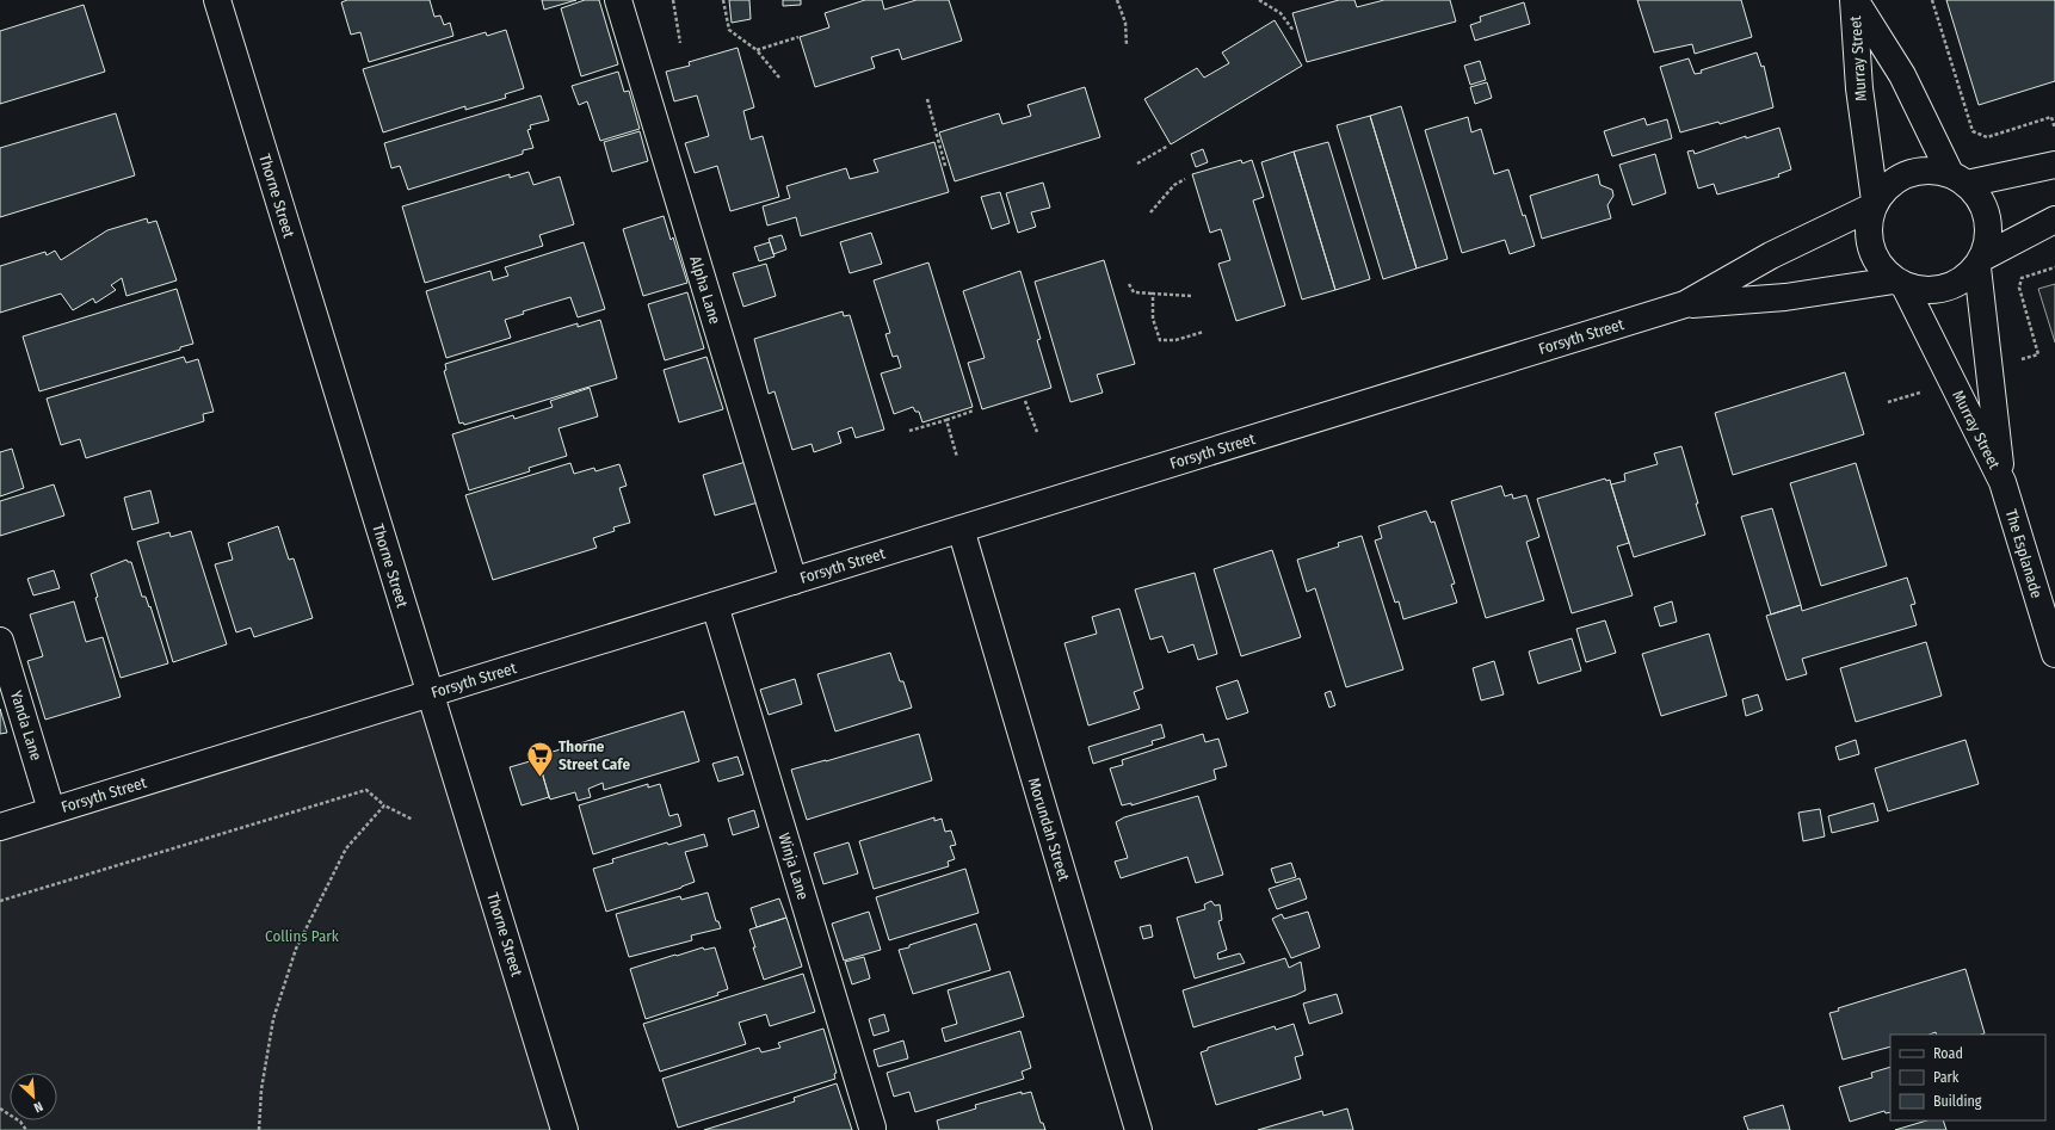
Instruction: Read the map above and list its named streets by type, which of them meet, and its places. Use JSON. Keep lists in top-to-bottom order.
{
  "streets": {
    "street": [
      "Murray Street",
      "Thorne Street",
      "Alpha Lane",
      "Forsyth Street",
      "The Esplanade",
      "Yanda Lane",
      "Morundah Street",
      "Winja Lane"
    ]
  },
  "crossings": [
    ["Murray Street", "Forsyth Street"],
    ["Murray Street", "The Esplanade"],
    ["Thorne Street", "Forsyth Street"],
    ["Alpha Lane", "Forsyth Street"],
    ["Forsyth Street", "Yanda Lane"],
    ["Forsyth Street", "Morundah Street"],
    ["Forsyth Street", "Winja Lane"]
  ],
  "parks": ["Collins Park"],
  "places": {
    "supermarket": ["Thorne Street Cafe"]
  },
  "legend": ["Road", "Park", "Building"],
  "north": "bottom right"
}
